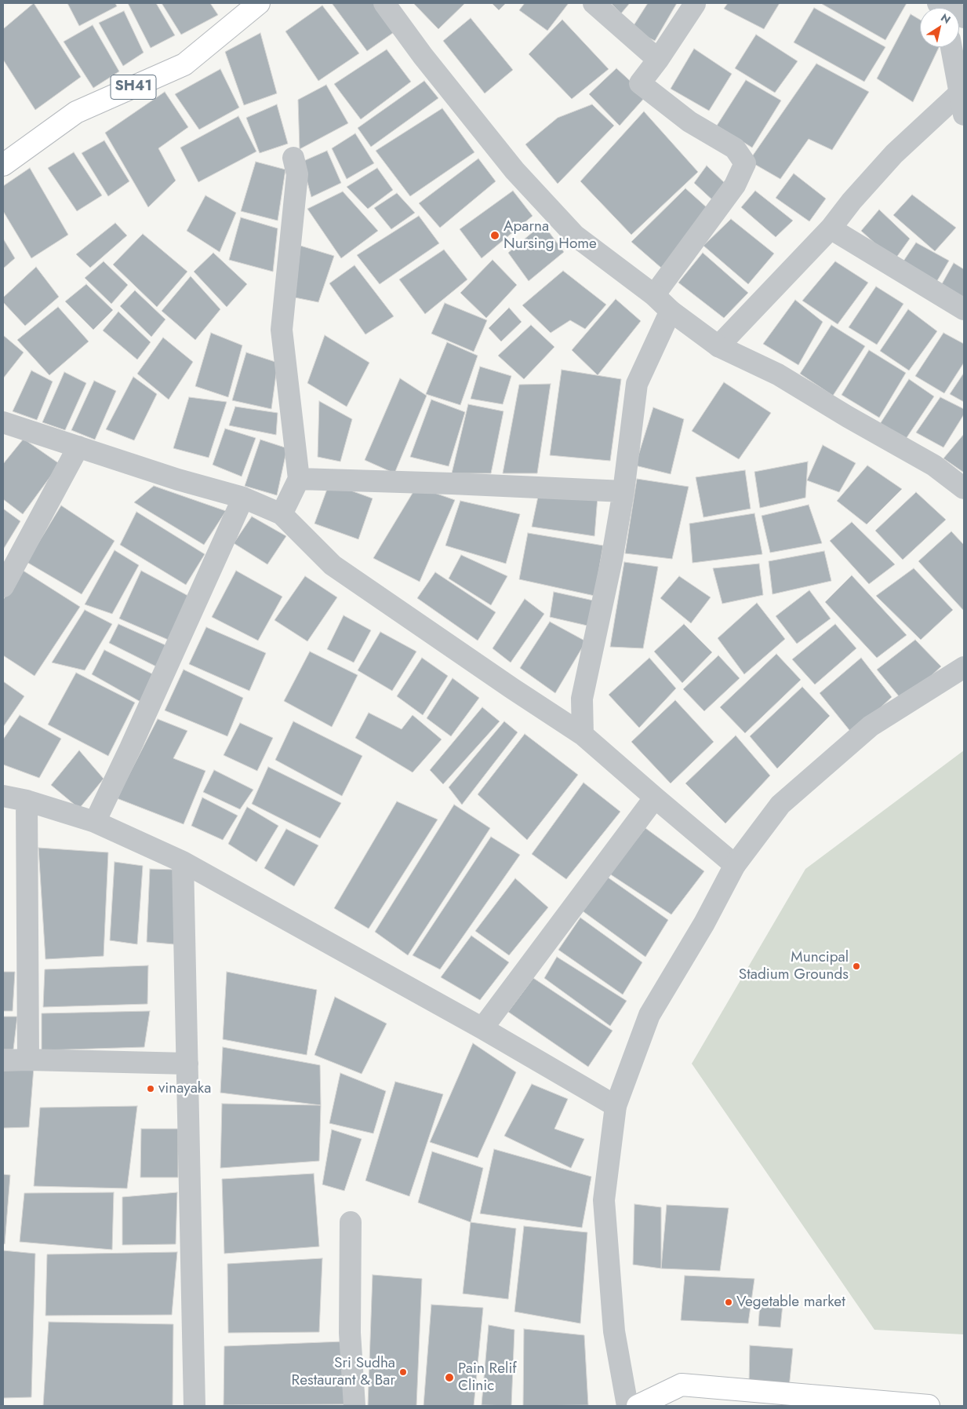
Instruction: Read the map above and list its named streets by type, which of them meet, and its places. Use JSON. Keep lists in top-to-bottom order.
{
  "streets": {
    "main road": ["SH41"]
  },
  "places": [
    "Aparna Nursing Home",
    "Muncipal Stadium Grounds",
    "vinayaka",
    "Vegetable market",
    "Sri Sudha Restaurant & Bar",
    "Pain Relif Clinic"
  ],
  "north": "top right"
}
